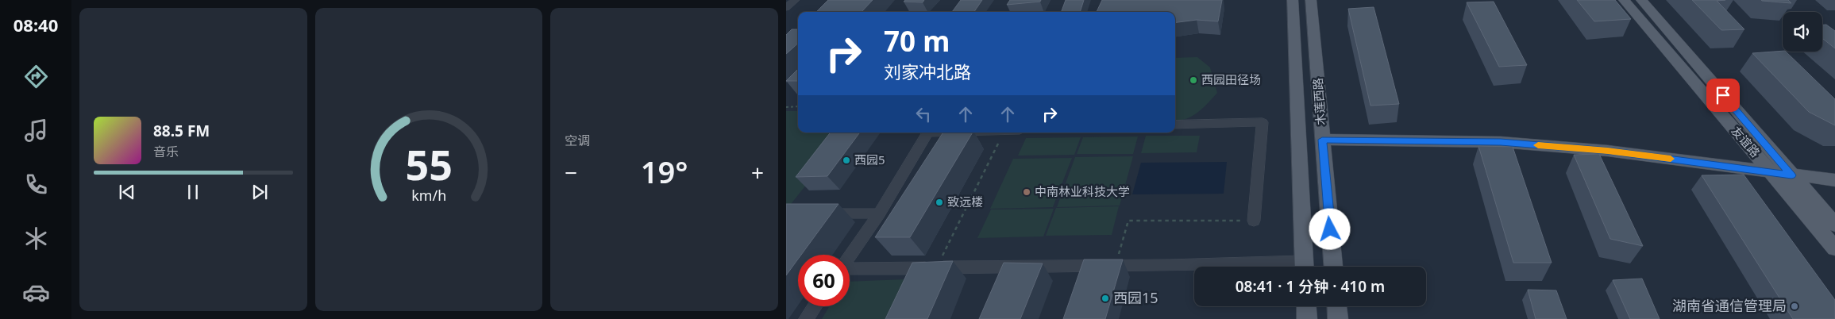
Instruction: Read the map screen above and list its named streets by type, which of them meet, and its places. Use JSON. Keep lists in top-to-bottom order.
{
  "streets": {
    "main road": ["木莲西路", "友谊路"]
  },
  "places": [
    "西园田径场",
    "西园5",
    "中南林业科技大学",
    "致远楼",
    "西园15",
    "湖南省通信管理局"
  ],
  "page": {
    "tabs": "08:40",
    "tile": "空调",
    "turn": ["70 m", "刘家冲北路"],
    "song": ["88.5 FM", "音乐"],
    "heat": ["−", "19°", "+"],
    "limit": "60",
    "trip": "08:41 · 1 分钟 · 410 m",
    "gauge": ["55", "km/h"]
  }
}
